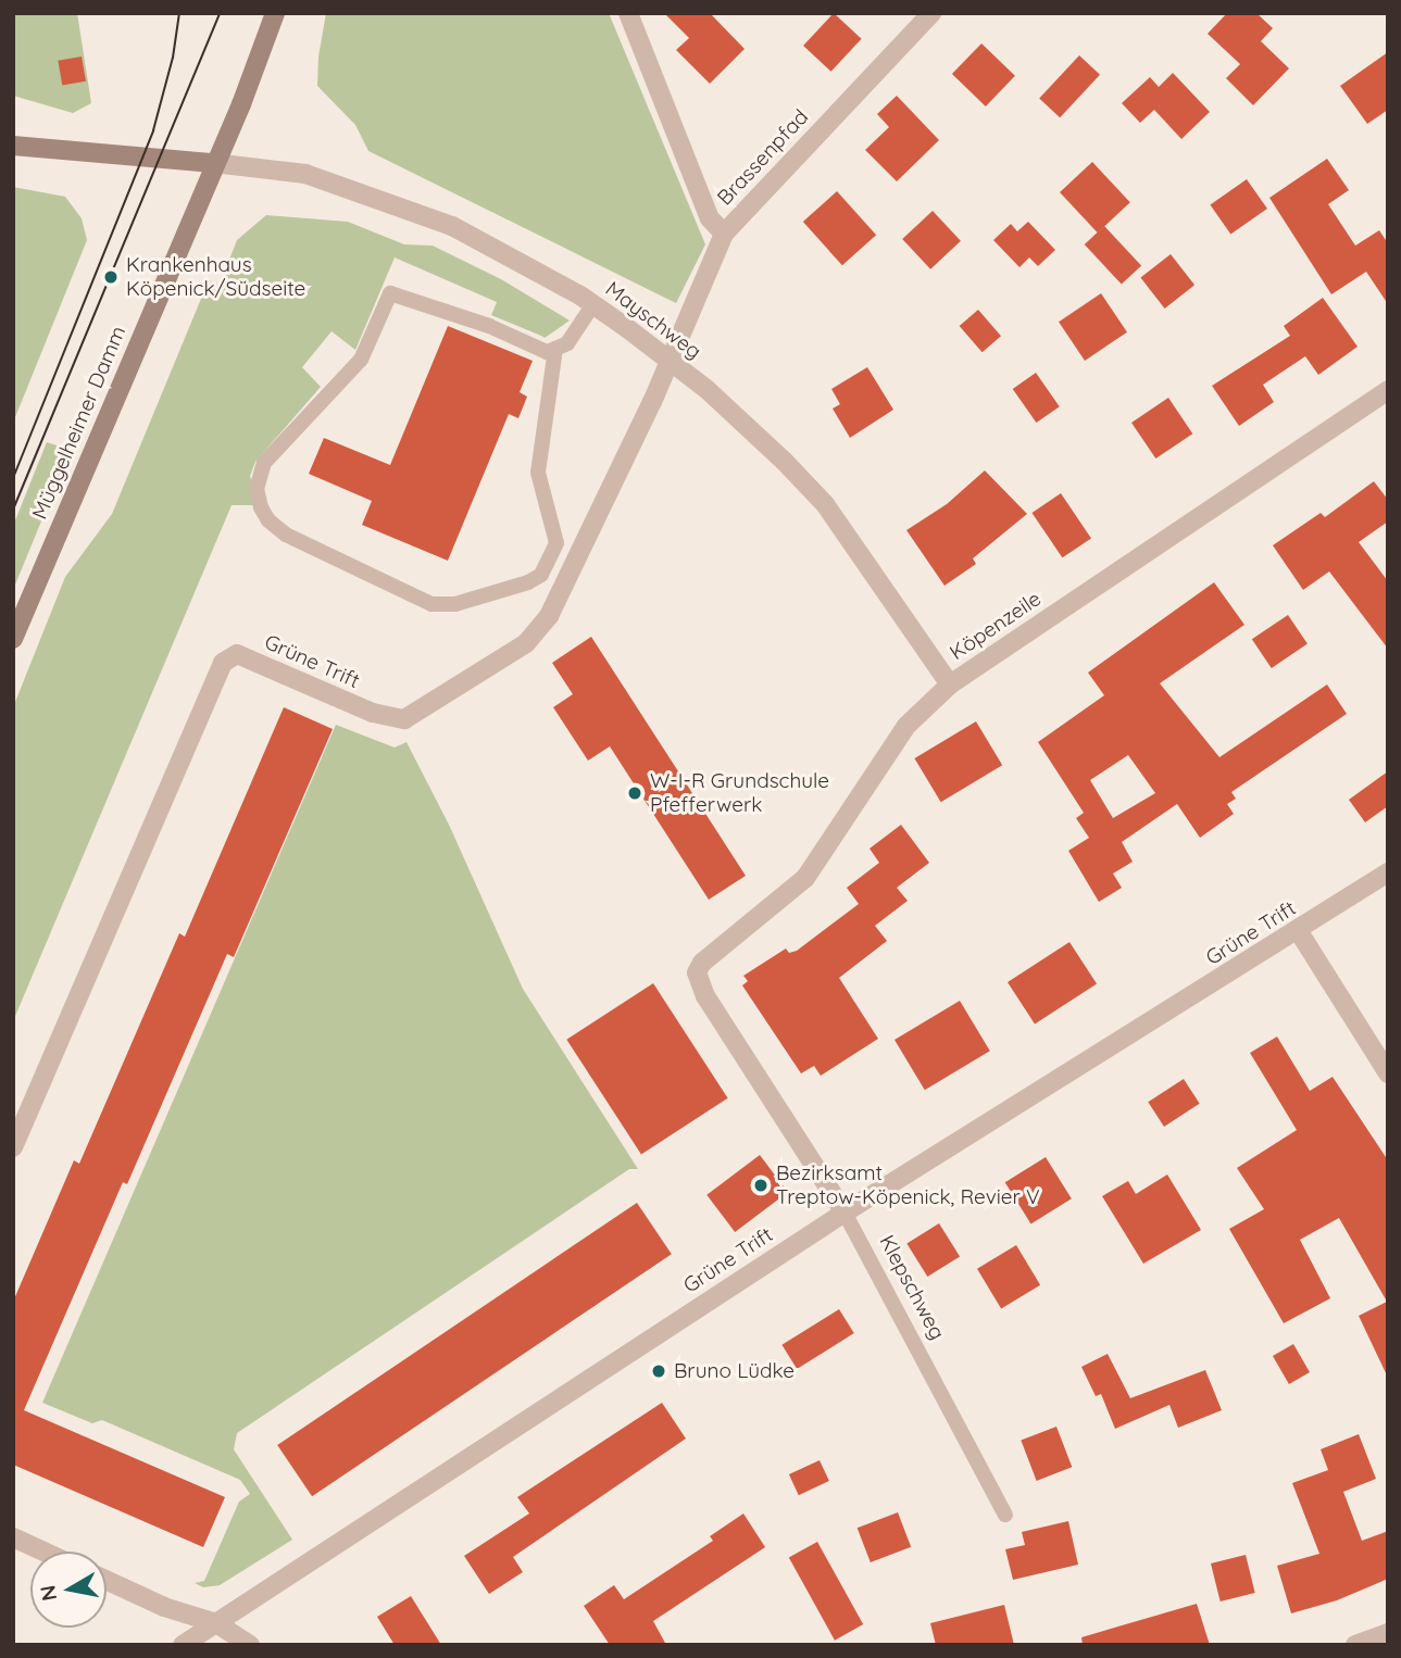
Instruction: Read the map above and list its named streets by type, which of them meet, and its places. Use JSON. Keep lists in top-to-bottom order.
{
  "streets": {
    "main road": ["Müggelheimer Damm"],
    "street": [
      "Brassenpfad",
      "Mayschweg",
      "Köpenzeile",
      "Grüne Trift",
      "Klepschweg"
    ]
  },
  "crossings": [
    ["Brassenpfad", "Mayschweg"],
    ["Brassenpfad", "Grüne Trift"],
    ["Mayschweg", "Müggelheimer Damm"],
    ["Mayschweg", "Köpenzeile"],
    ["Mayschweg", "Grüne Trift"],
    ["Köpenzeile", "Klepschweg"],
    ["Grüne Trift", "Klepschweg"]
  ],
  "places": [
    "Krankenhaus Köpenick/Südseite",
    "W-I-R Grundschule Pfefferwerk",
    "Bezirksamt Treptow-Köpenick, Revier V",
    "Bruno Lüdke"
  ],
  "north": "left"
}
